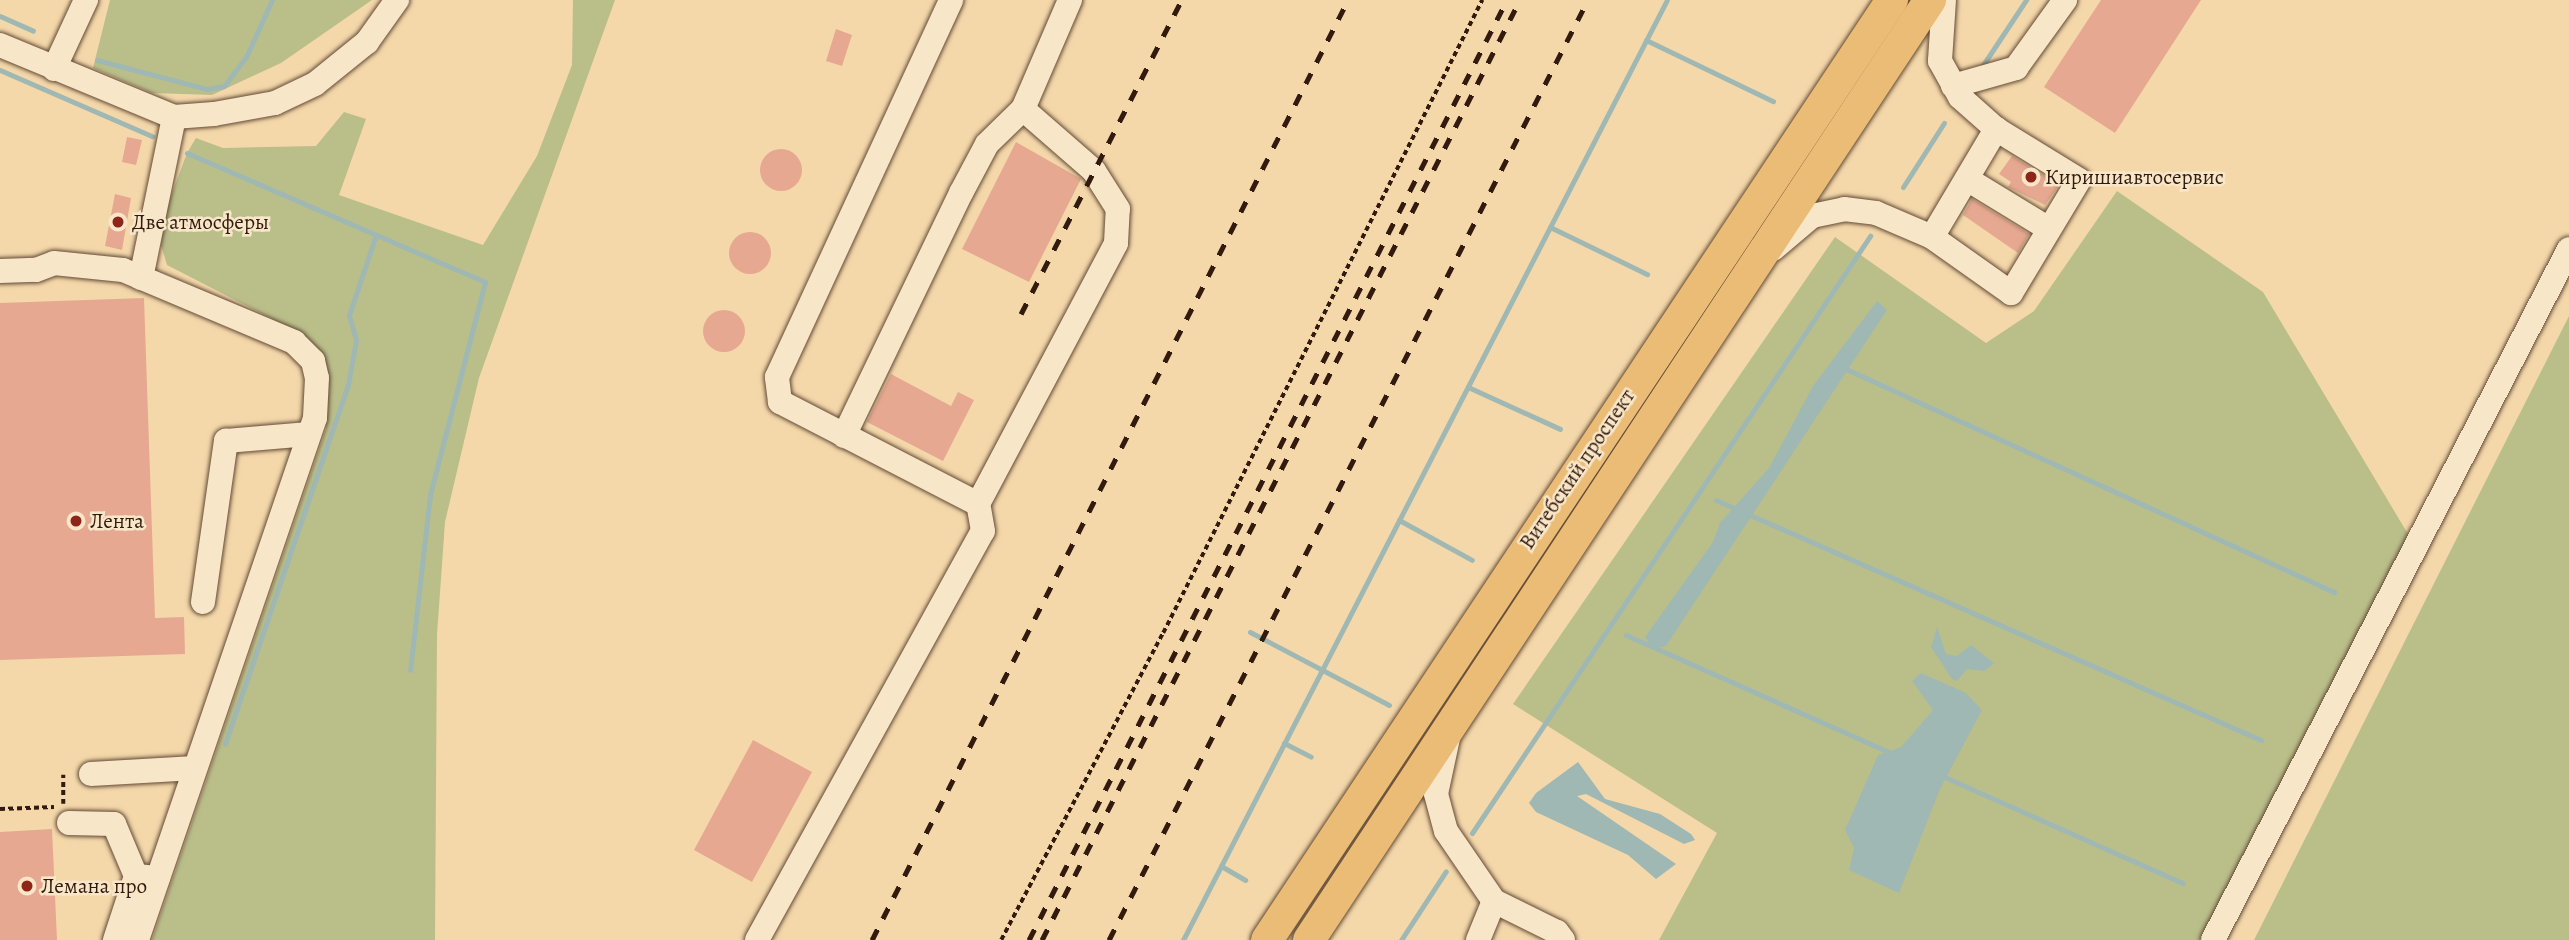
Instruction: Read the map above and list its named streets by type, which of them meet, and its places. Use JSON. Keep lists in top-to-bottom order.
{
  "streets": {
    "main road": ["Витебский проспект"]
  },
  "places": [
    "Киришиавтосервис",
    "Две атмосферы",
    "Лента",
    "Лемана про"
  ]
}
